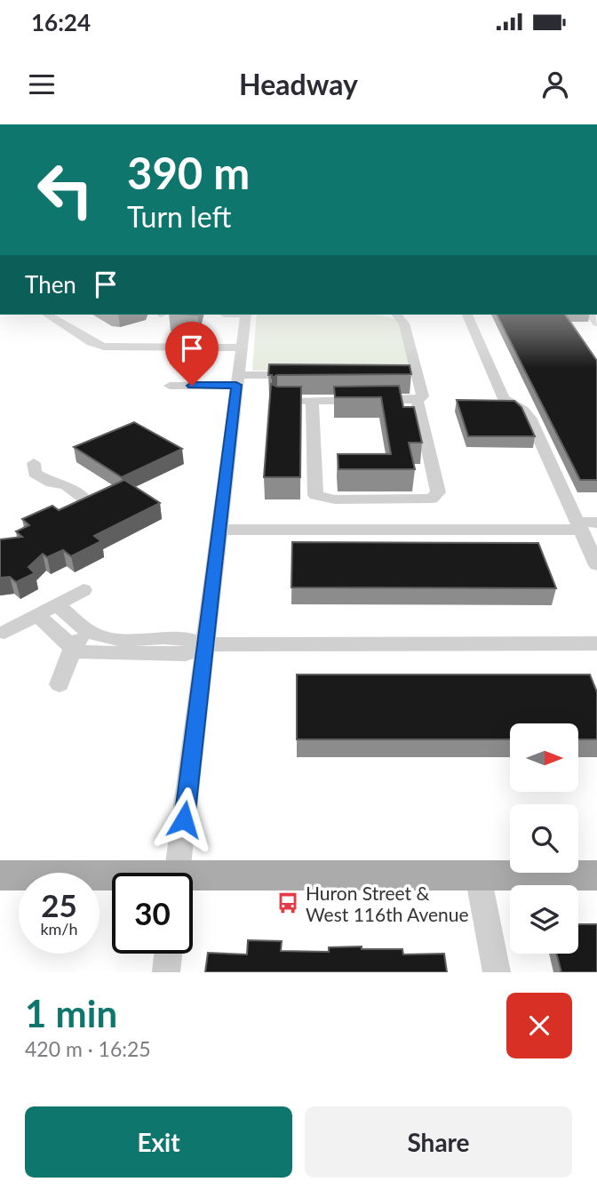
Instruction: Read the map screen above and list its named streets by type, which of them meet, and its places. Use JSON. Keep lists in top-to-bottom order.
{
  "places": {
    "bus stop": ["Huron Street & West 116th Avenue"]
  },
  "north": "right",
  "page": {
    "status": "16:24",
    "header": "Headway",
    "turn": ["390 m", "Turn left"],
    "then": "Then",
    "speed": "25 km/h",
    "limit": "30",
    "heading": ["1 min", "420 m · 16:25"],
    "buttons": ["Exit", "Share"]
  }
}
